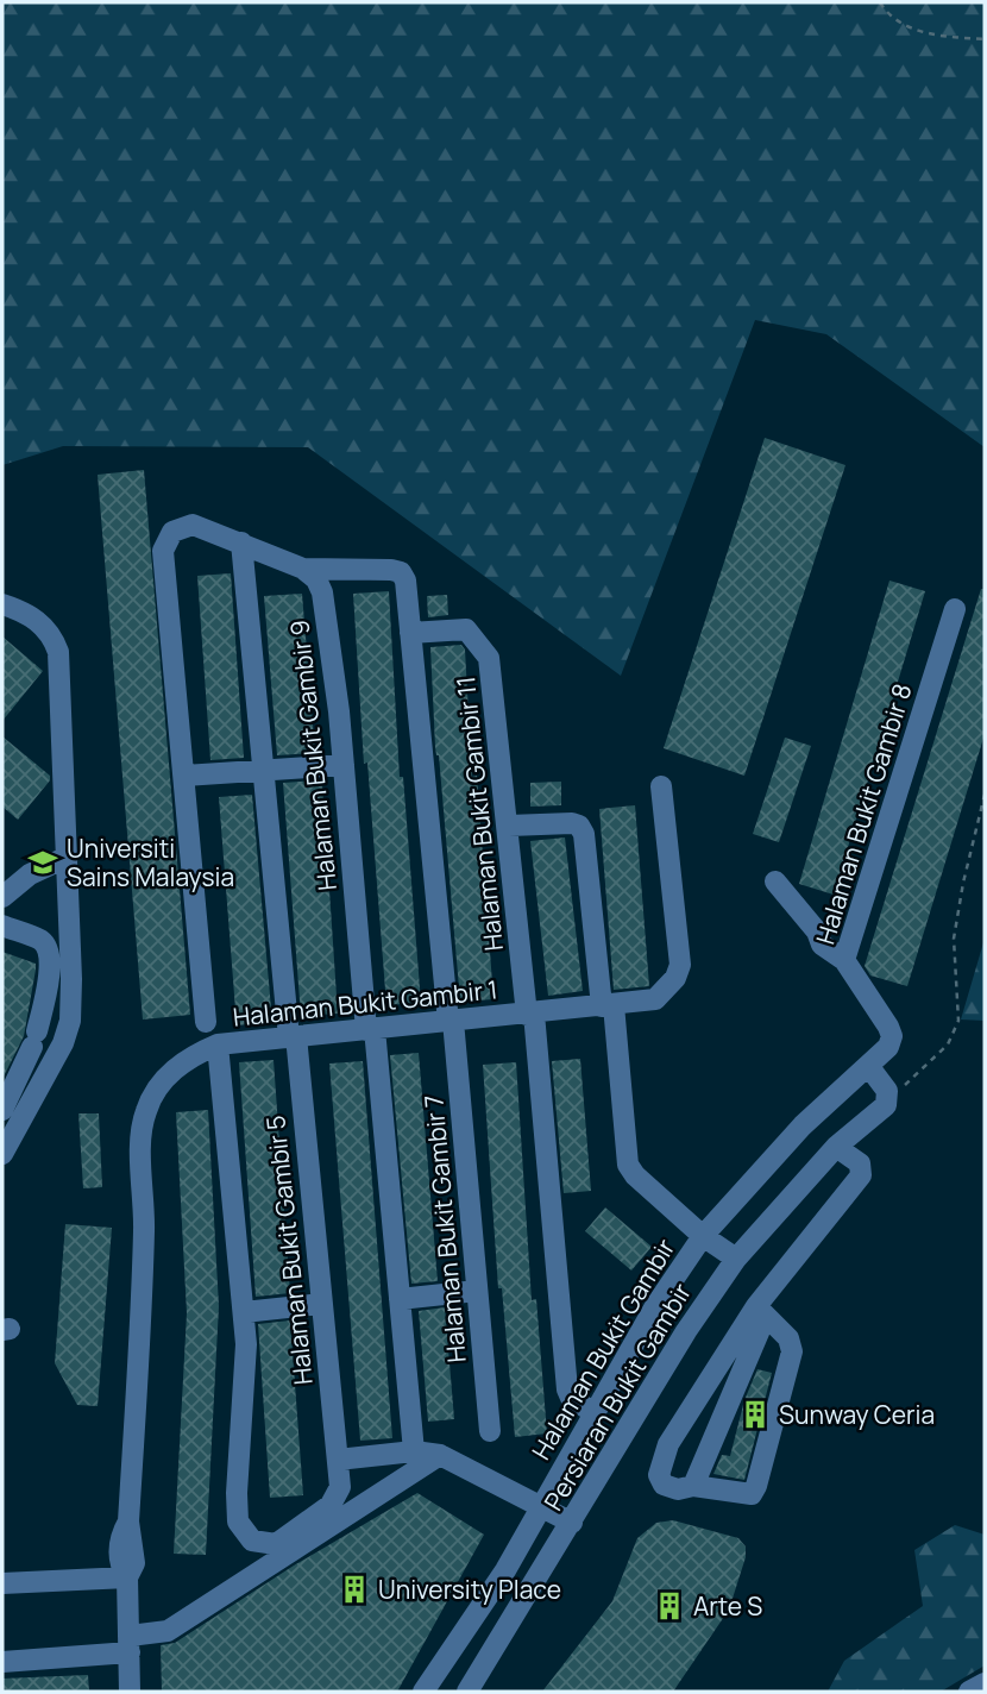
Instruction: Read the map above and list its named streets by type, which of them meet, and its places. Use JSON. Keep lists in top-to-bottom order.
{
  "streets": {
    "street": [
      "Halaman Bukit Gambir 9",
      "Halaman Bukit Gambir 11",
      "Halaman Bukit Gambir 8",
      "Halaman Bukit Gambir 1",
      "Halaman Bukit Gambir 7",
      "Halaman Bukit Gambir 5",
      "Halaman Bukit Gambir",
      "Persiaran Bukit Gambir"
    ]
  },
  "crossings": [
    ["Halaman Bukit Gambir 9", "Halaman Bukit Gambir 1"],
    ["Halaman Bukit Gambir 9", "Halaman Bukit Gambir 7"],
    ["Halaman Bukit Gambir 11", "Halaman Bukit Gambir 1"],
    ["Halaman Bukit Gambir 11", "Halaman Bukit Gambir 7"],
    ["Halaman Bukit Gambir 11", "Halaman Bukit Gambir"],
    ["Halaman Bukit Gambir 8", "Halaman Bukit Gambir"],
    ["Halaman Bukit Gambir 1", "Halaman Bukit Gambir 7"],
    ["Halaman Bukit Gambir 1", "Halaman Bukit Gambir 5"]
  ],
  "places": {
    "school or university": ["Universiti Sains Malaysia"],
    "building": ["Sunway Ceria", "University Place", "Arte S"]
  }
}
